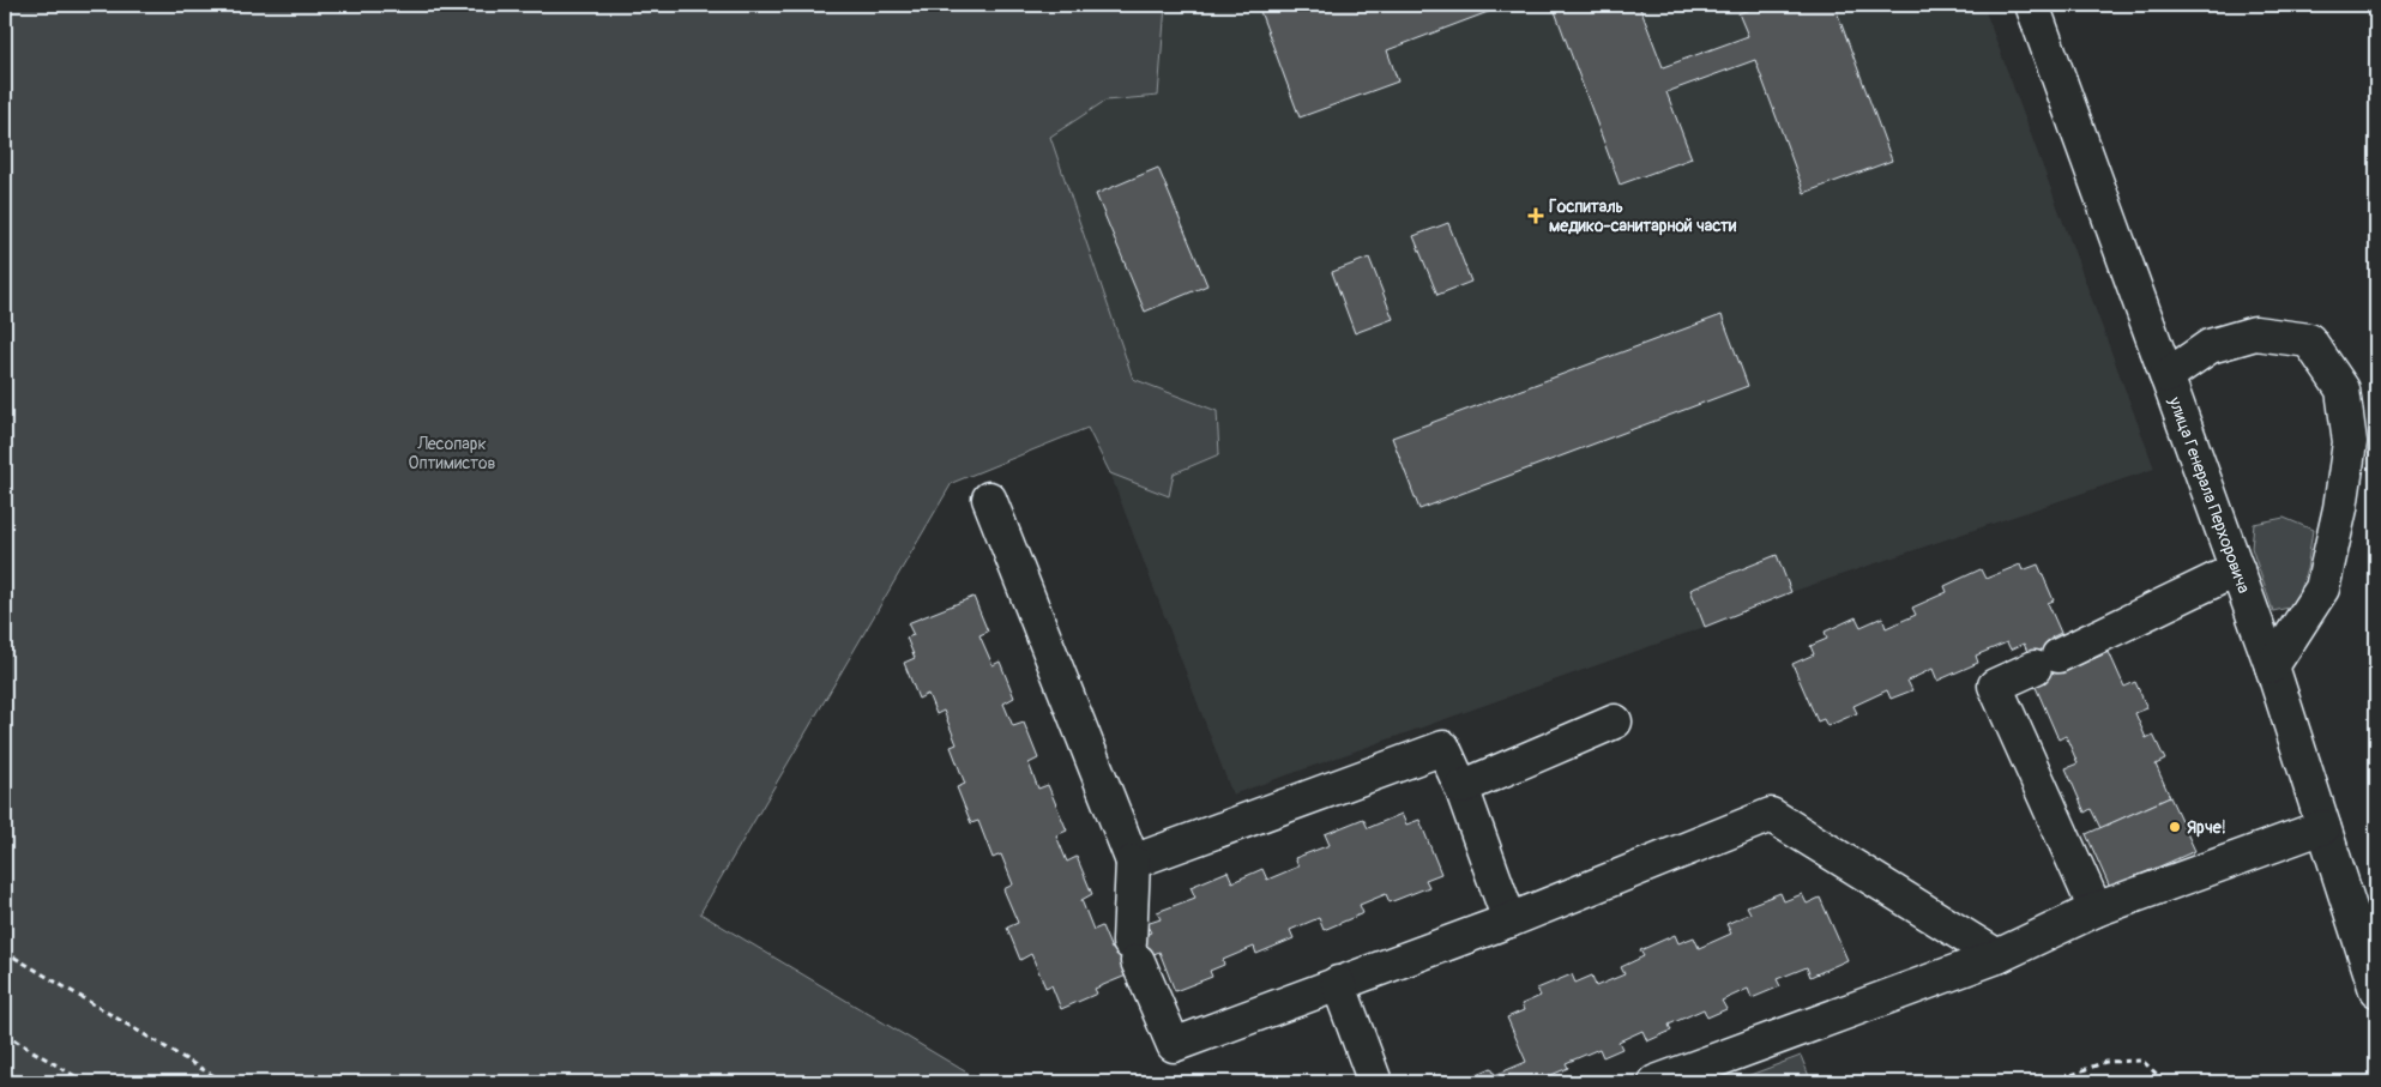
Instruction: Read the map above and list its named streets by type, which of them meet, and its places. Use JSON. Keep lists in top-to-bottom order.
{
  "streets": {
    "street": ["улица Генерала Перхоровича"]
  },
  "parks": ["Лесопарк Оптимистов"],
  "places": {
    "health": ["Госпиталь медико-санитарной части"],
    "other": ["Ярче!"]
  }
}
